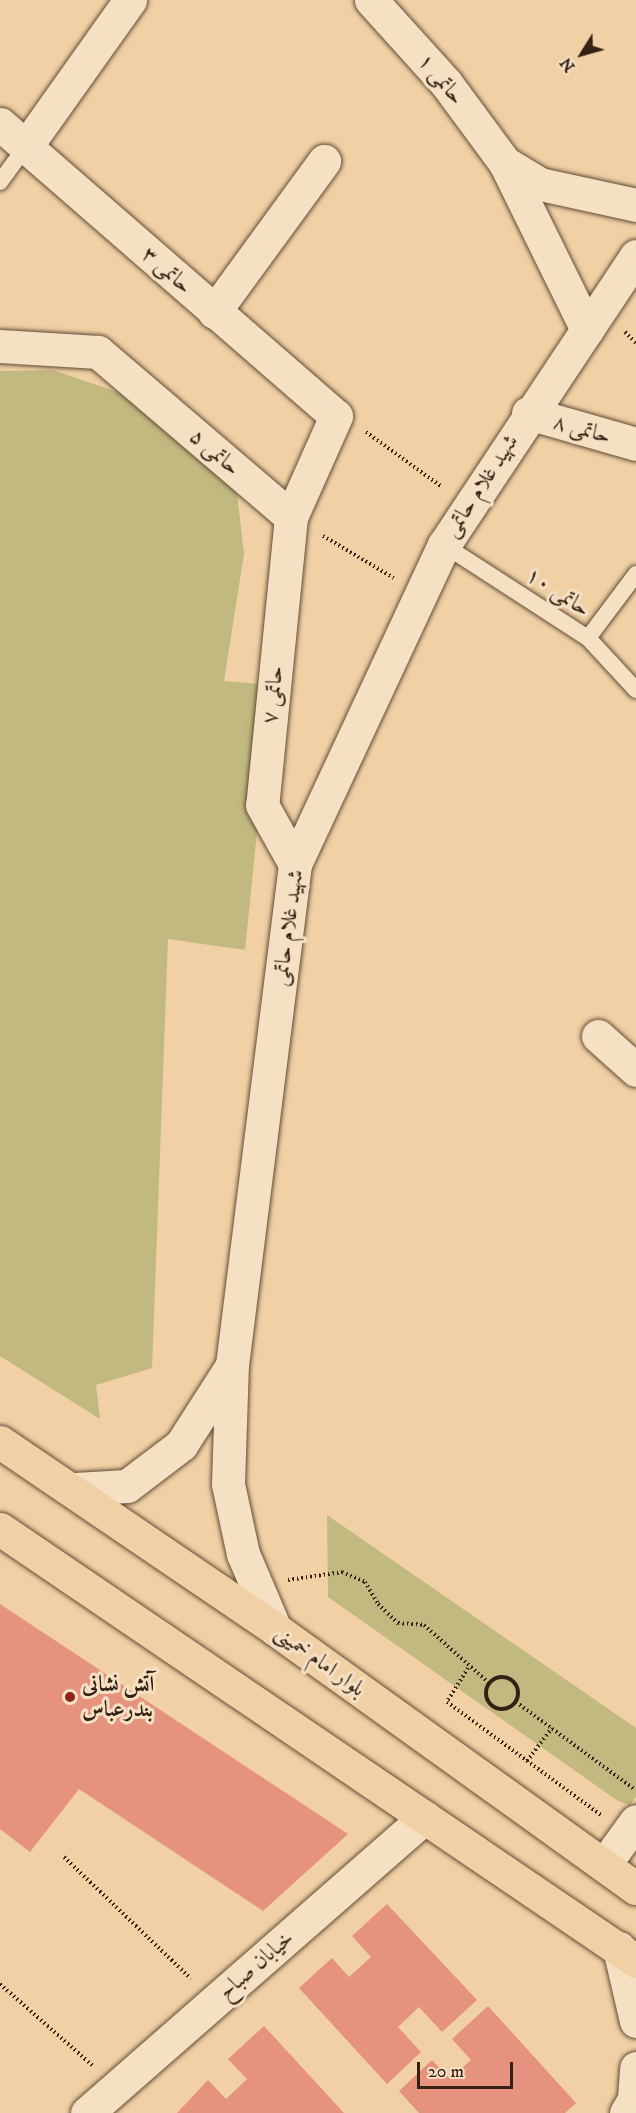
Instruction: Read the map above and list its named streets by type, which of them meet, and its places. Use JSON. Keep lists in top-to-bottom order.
{
  "streets": {
    "main road": ["بلوار امام خمینی"],
    "street": [
      "حاتمی ۱",
      "حاتمی ۳",
      "حاتمی ۸",
      "حاتمی ۵",
      "شهید غلام حاتمی",
      "حاتمی ۷",
      "خیابان صباح"
    ],
    "lane": ["حاتمی ۱۰"]
  },
  "crossings": [
    ["حاتمی ۱", "شهید غلام حاتمی"],
    ["حاتمی ۸", "شهید غلام حاتمی"],
    ["حاتمی ۵", "حاتمی ۷"],
    ["شهید غلام حاتمی", "حاتمی ۱۰"],
    ["شهید غلام حاتمی", "حاتمی ۷"],
    ["شهید غلام حاتمی", "بلوار امام خمینی"]
  ],
  "places": ["آتش نشانی بندرعباس"],
  "scale_bar": "20 m",
  "north": "bottom left"
}
